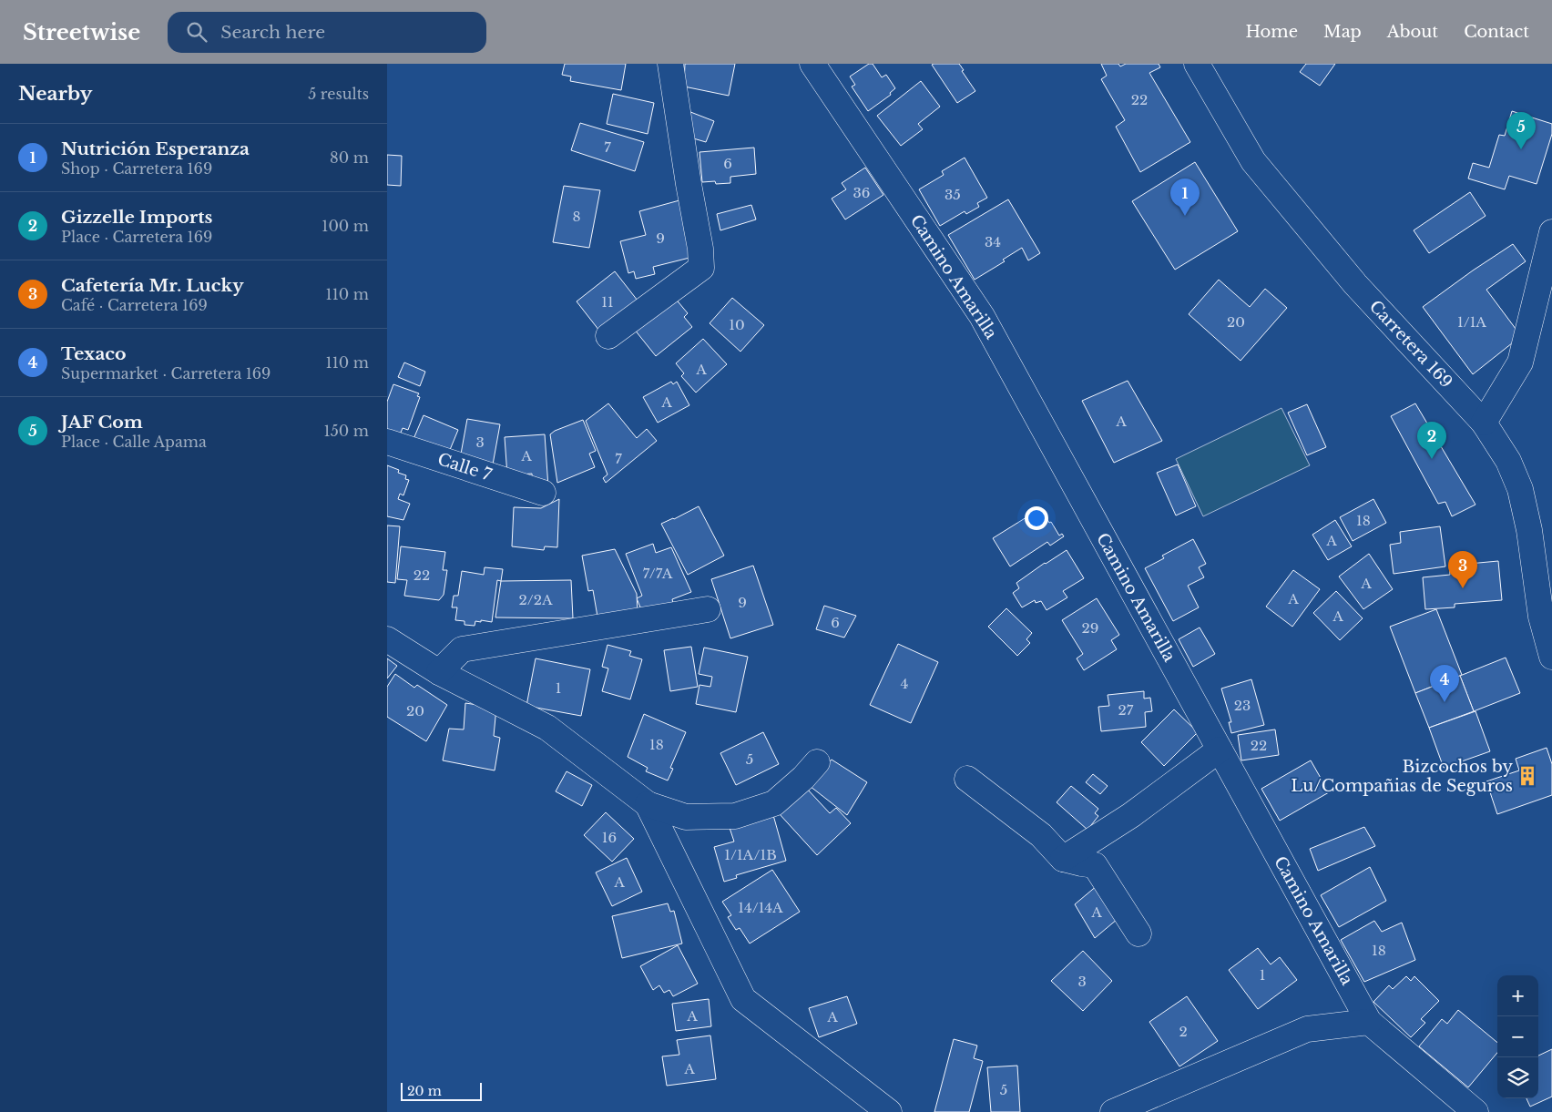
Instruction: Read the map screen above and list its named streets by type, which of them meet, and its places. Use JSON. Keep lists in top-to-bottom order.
{
  "streets": {
    "street": ["Camino Amarilla", "Carretera 169", "Calle 7"]
  },
  "places": {
    "building": ["Bizcochos by Lu/Compañias de Seguros"]
  },
  "house_numbers": [
    "22",
    "7",
    "6",
    "36",
    "35",
    "8",
    "9",
    "34",
    "11",
    "20",
    "1/1A",
    "10",
    "A",
    "A",
    "A",
    "3",
    "A",
    "7",
    "18",
    "A",
    "7/7A",
    "22",
    "A",
    "A",
    "2/2A",
    "9",
    "A",
    "6",
    "29",
    "4",
    "1",
    "23",
    "27",
    "20",
    "18",
    "22",
    "5",
    "16",
    "1/1A/1B",
    "A",
    "14/14A",
    "A",
    "18",
    "1",
    "3",
    "A",
    "A",
    "2",
    "A",
    "5"
  ],
  "scale_bar": "20 m",
  "page": {
    "header": "Streetwise",
    "search": "Search here",
    "nav": [
      "Home",
      "Map",
      "About",
      "Contact"
    ],
    "heading": ["Nearby", "5 results"],
    "pins": [
      "5",
      "1",
      "2",
      "3",
      "4"
    ],
    "list": [
      {
        "mark": "1",
        "name": "Nutrición Esperanza",
        "note": "Shop · Carretera 169",
        "value": "80 m"
      },
      {
        "mark": "2",
        "name": "Gizzelle Imports",
        "note": "Place · Carretera 169",
        "value": "100 m"
      },
      {
        "mark": "3",
        "name": "Cafetería Mr. Lucky",
        "note": "Café · Carretera 169",
        "value": "110 m"
      },
      {
        "mark": "4",
        "name": "Texaco",
        "note": "Supermarket · Carretera 169",
        "value": "110 m"
      },
      {
        "mark": "5",
        "name": "JAF Com",
        "note": "Place · Calle Apama",
        "value": "150 m"
      }
    ],
    "map_buttons": ["+", "−"],
    "scale": "20 m"
  }
}
